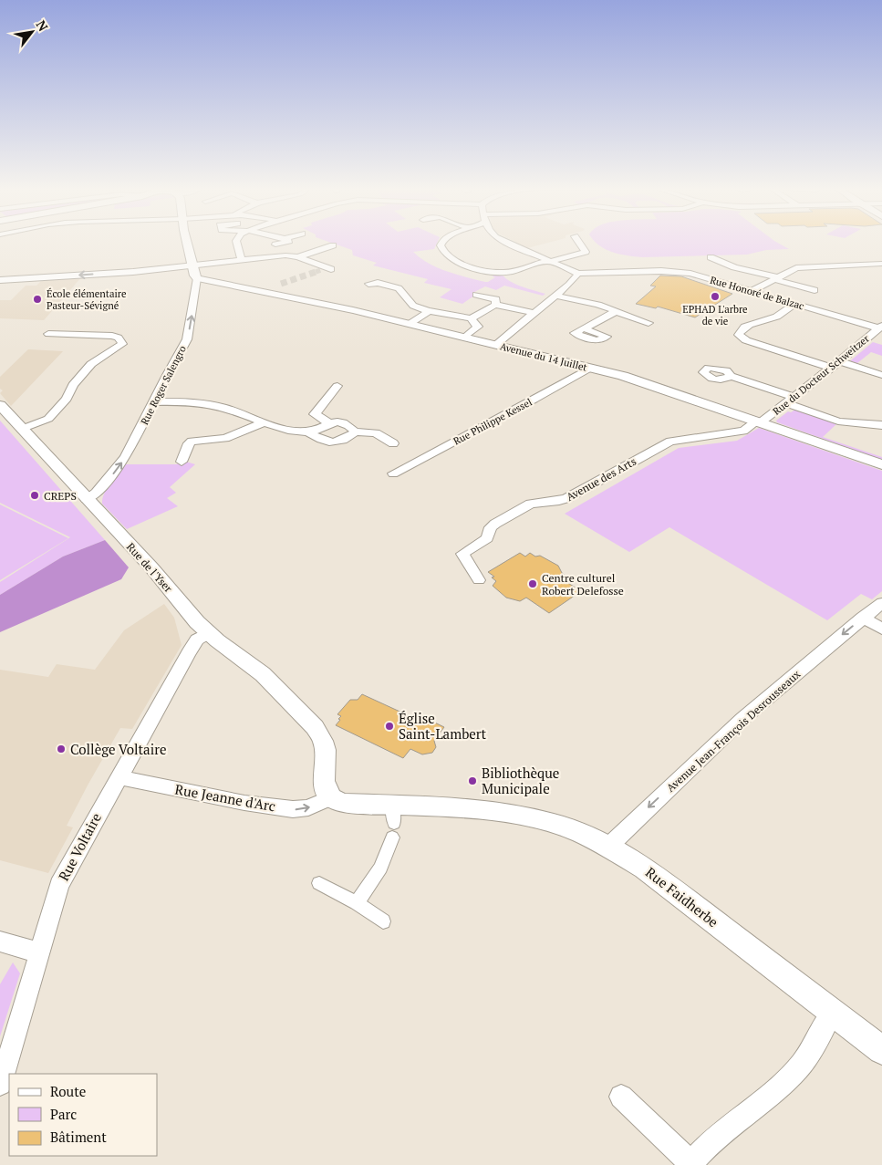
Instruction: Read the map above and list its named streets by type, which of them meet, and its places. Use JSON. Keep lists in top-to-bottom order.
{
  "streets": {
    "street": [
      "Rue Honoré de Balzac",
      "Avenue du 14 Juillet",
      "Rue du Docteur Schweitzer",
      "Rue Roger Salengro",
      "Rue Philippe Kessel",
      "Avenue des Arts",
      "Rue de l'Yser",
      "Avenue Jean-François Desrousseaux",
      "Rue Jeanne d'Arc",
      "Rue Voltaire",
      "Rue Faidherbe"
    ]
  },
  "crossings": [
    ["Rue Honoré de Balzac", "Rue du Docteur Schweitzer"],
    ["Avenue du 14 Juillet", "Rue du Docteur Schweitzer"],
    ["Avenue du 14 Juillet", "Rue Roger Salengro"],
    ["Avenue du 14 Juillet", "Rue Philippe Kessel"],
    ["Avenue du 14 Juillet", "Avenue des Arts"],
    ["Rue du Docteur Schweitzer", "Avenue des Arts"],
    ["Rue Roger Salengro", "Rue de l'Yser"],
    ["Rue de l'Yser", "Rue Jeanne d'Arc"],
    ["Rue de l'Yser", "Rue Voltaire"],
    ["Rue de l'Yser", "Rue Faidherbe"],
    ["Avenue Jean-François Desrousseaux", "Rue Faidherbe"],
    ["Rue Jeanne d'Arc", "Rue Voltaire"],
    ["Rue Jeanne d'Arc", "Rue Faidherbe"]
  ],
  "one_way": ["Rue Roger Salengro", "Avenue Jean-François Desrousseaux", "Rue Jeanne d'Arc"],
  "places": [
    "EPHAD L'arbre de vie",
    "École élémentaire Pasteur-Sévigné",
    "CREPS",
    "Centre culturel Robert Delefosse",
    "Église Saint-Lambert",
    "Collège Voltaire",
    "Bibliothèque Municipale"
  ],
  "legend": ["Route", "Parc", "Bâtiment"],
  "north": "top right"
}
